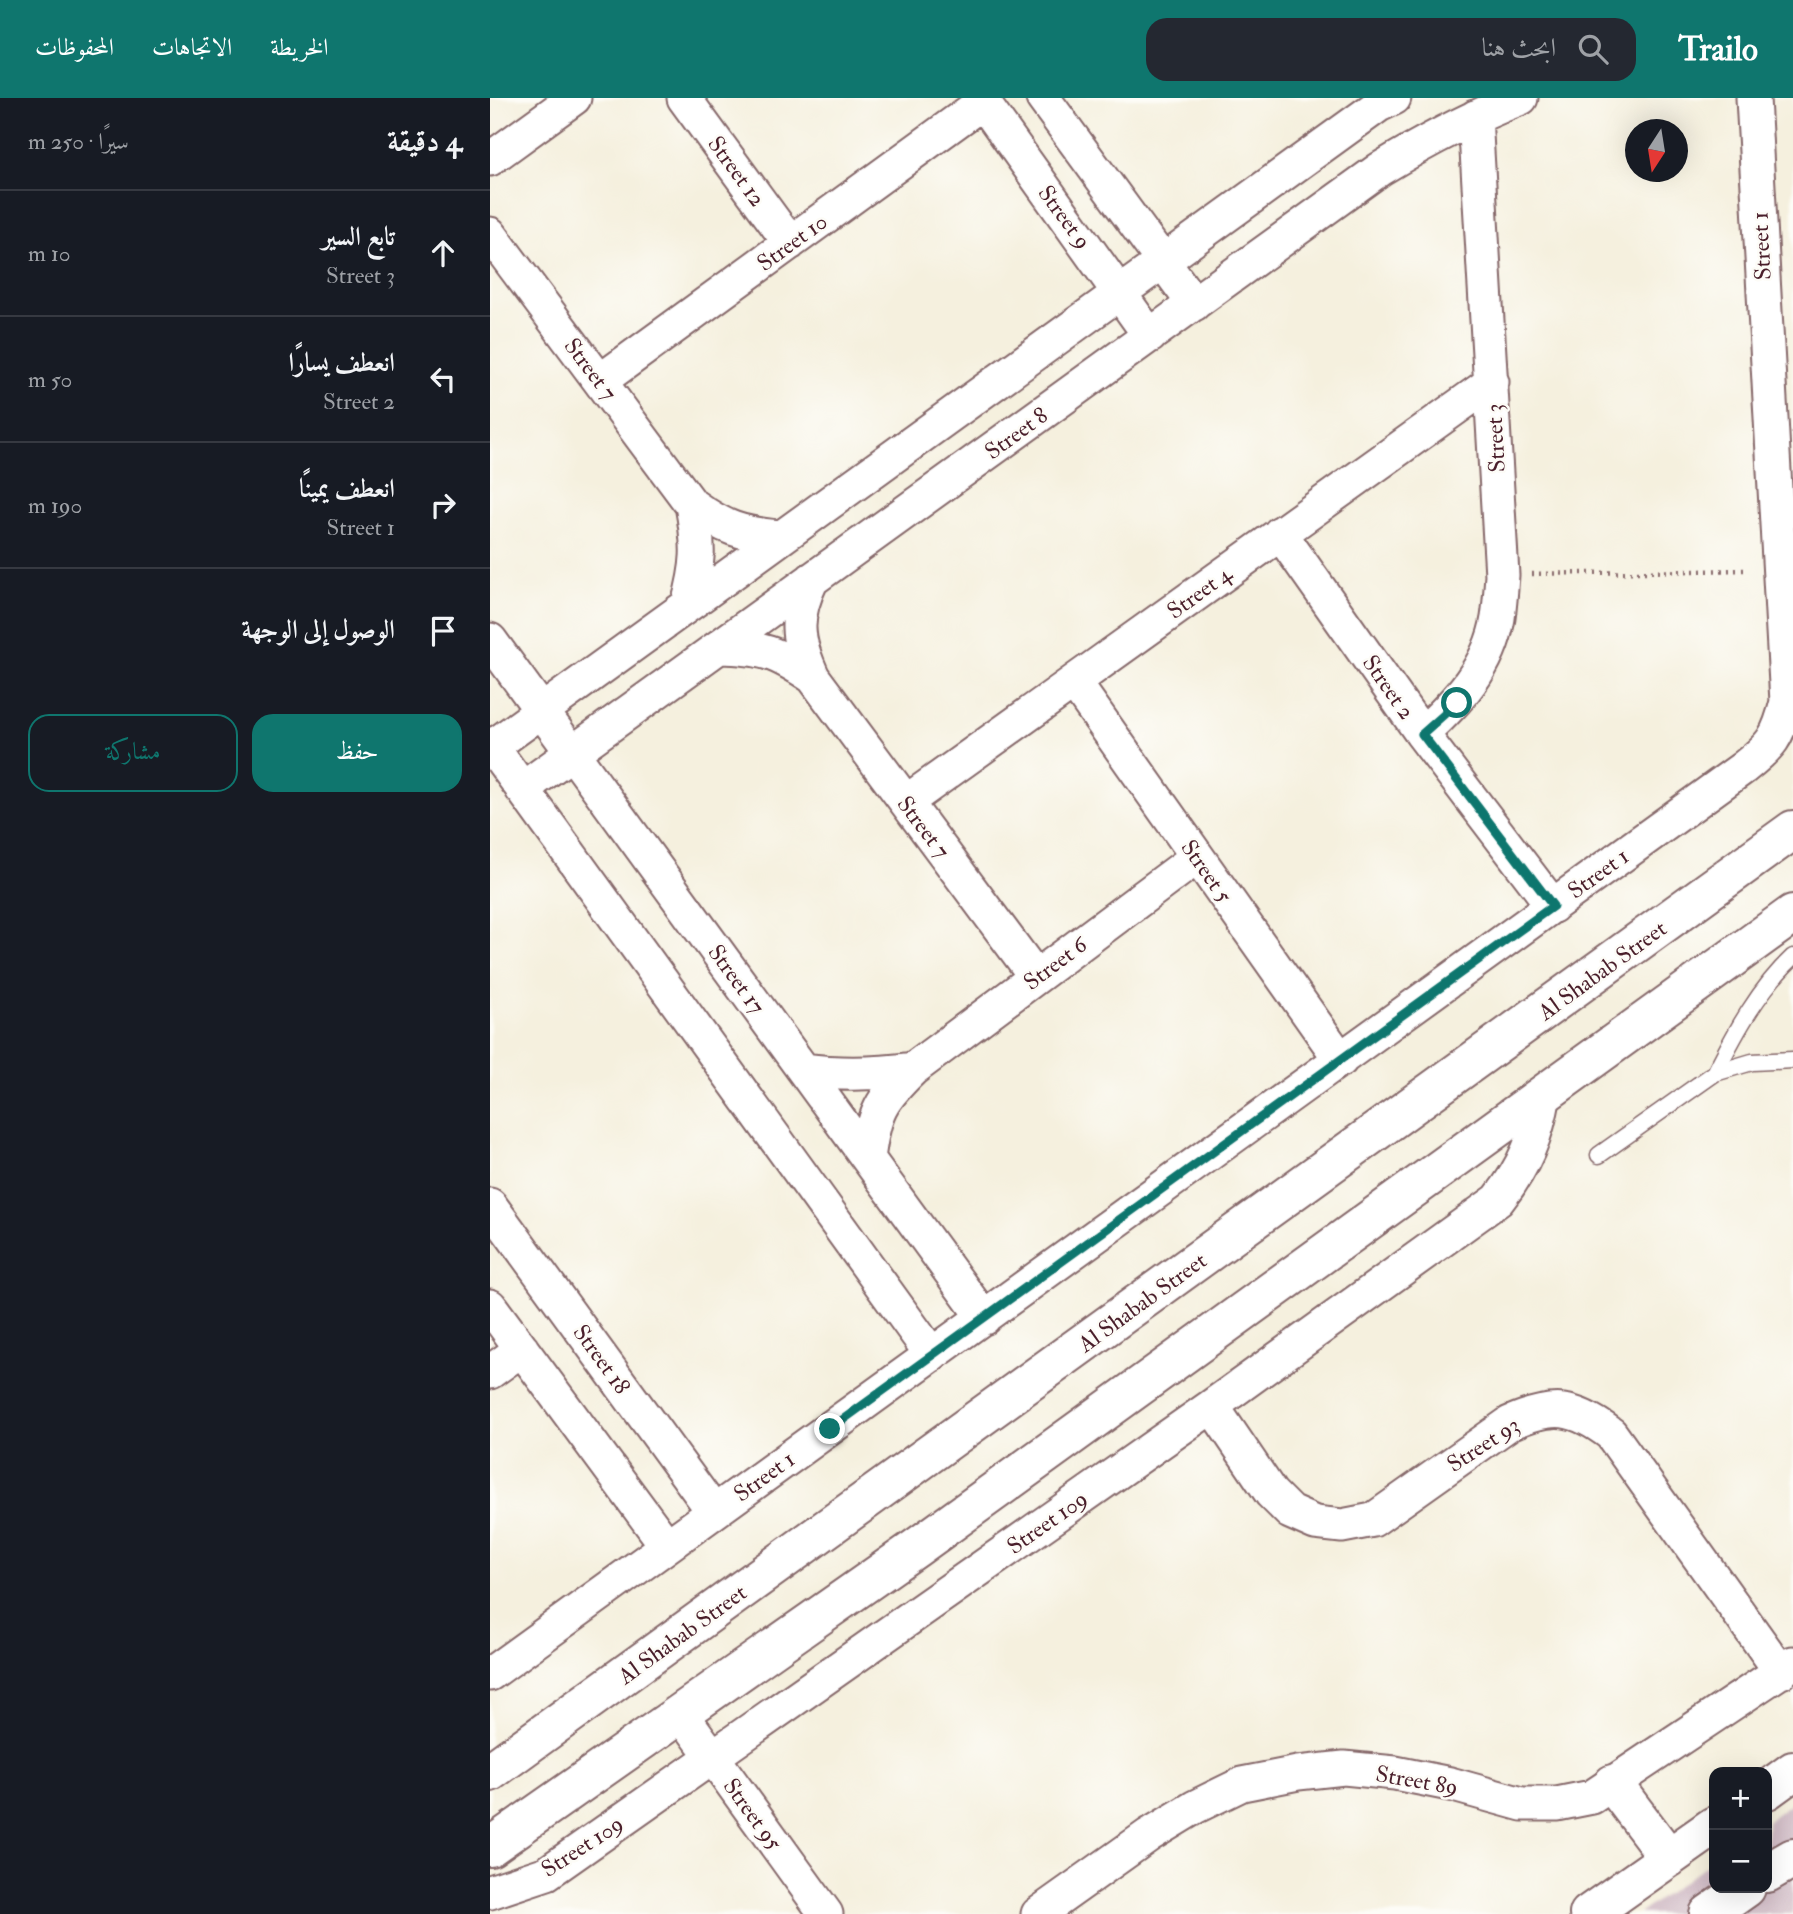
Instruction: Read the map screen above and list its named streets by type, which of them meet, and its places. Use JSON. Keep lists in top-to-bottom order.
{
  "streets": {
    "street": [
      "Street 12",
      "Street 9",
      "Street 10",
      "Street 1",
      "Street 7",
      "Street 8",
      "Street 3",
      "Street 4",
      "Street 2",
      "Street 5",
      "Street 6",
      "Al Shabab Street",
      "Street 17",
      "Street 18",
      "Street 93",
      "Street 109",
      "Street 89",
      "Street 95"
    ]
  },
  "crossings": [
    ["Street 12", "Street 10"],
    ["Street 9", "Street 10"],
    ["Street 9", "Street 8"],
    ["Street 10", "Street 7"],
    ["Street 1", "Street 2"],
    ["Street 1", "Street 5"],
    ["Street 1", "Street 17"],
    ["Street 1", "Street 18"],
    ["Street 7", "Street 8"],
    ["Street 7", "Street 4"],
    ["Street 7", "Street 6"],
    ["Street 8", "Street 3"],
    ["Street 8", "Street 17"],
    ["Street 3", "Street 4"],
    ["Street 3", "Street 2"],
    ["Street 4", "Street 2"],
    ["Street 4", "Street 5"],
    ["Street 5", "Street 6"],
    ["Street 6", "Street 17"],
    ["Street 93", "Street 109"],
    ["Street 93", "Street 89"],
    ["Street 109", "Street 95"]
  ],
  "north": "bottom",
  "page": {
    "header": "Trailo",
    "search": "ابحث هنا",
    "nav": ["الخريطة", "الاتجاهات", "المحفوظات"],
    "heading": ["4 دقيقة", "سيرًا · 250 m"],
    "list": [
      ["تابع السير", "Street 3", "10 m"],
      ["انعطف يسارًا", "Street 2", "50 m"],
      ["انعطف يمينًا", "Street 1", "190 m"],
      "الوصول إلى الوجهة"
    ],
    "buttons": ["حفظ", "مشاركة"],
    "map_buttons": ["+", "−"]
  }
}
